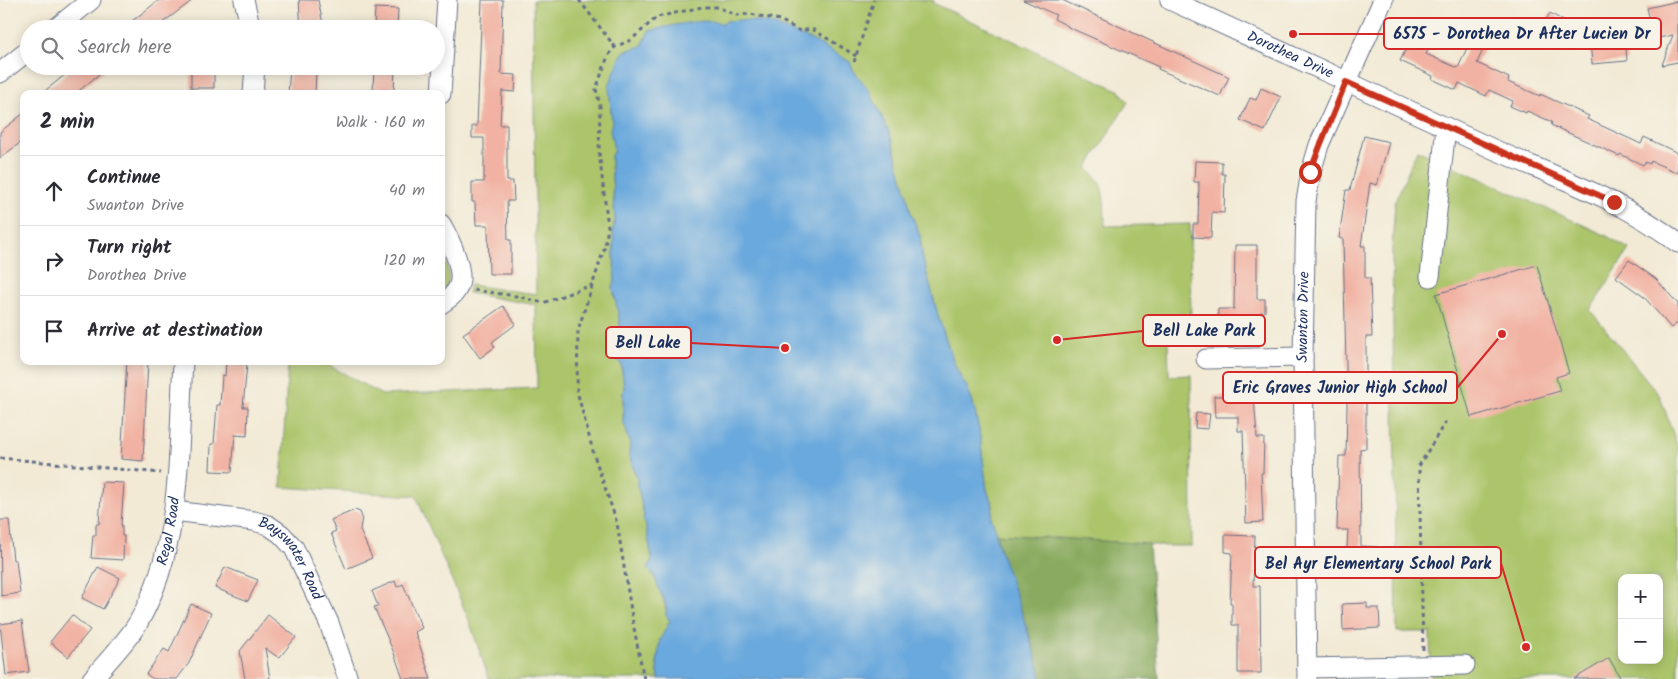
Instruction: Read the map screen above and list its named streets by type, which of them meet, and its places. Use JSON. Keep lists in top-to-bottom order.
{
  "streets": {
    "street": [
      "Dorothea Drive",
      "Swanton Drive",
      "Regal Road",
      "Bayswater Road"
    ]
  },
  "crossings": [
    ["Dorothea Drive", "Swanton Drive"],
    ["Regal Road", "Bayswater Road"]
  ],
  "places": [
    "6575 - Dorothea Dr After Lucien Dr",
    "Eric Graves Junior High School",
    "Bell Lake Park",
    "Bell Lake",
    "Bel Ayr Elementary School Park"
  ],
  "page": {
    "search": "Search here",
    "heading": ["2 min", "Walk · 160 m"],
    "list": [
      ["Continue", "Swanton Drive", "40 m"],
      ["Turn right", "Dorothea Drive", "120 m"],
      "Arrive at destination"
    ],
    "map_buttons": ["+", "−"]
  }
}
